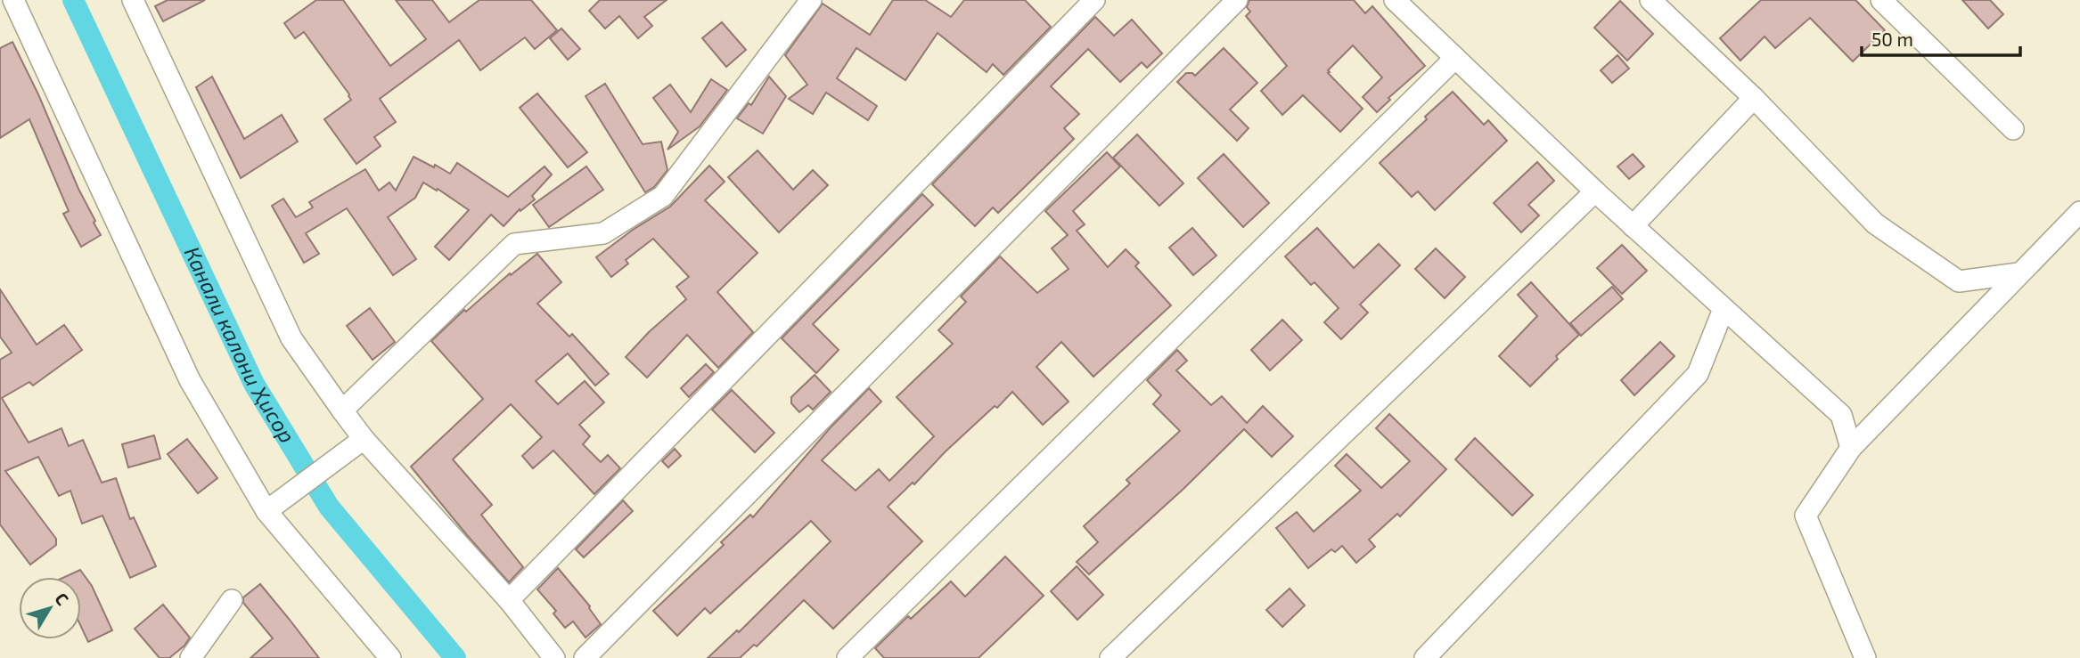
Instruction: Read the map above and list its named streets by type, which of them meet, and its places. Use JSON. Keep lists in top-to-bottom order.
{
  "water": ["Канали калони Ҳисор"],
  "scale_bar": "50 m",
  "north": "top right"
}
